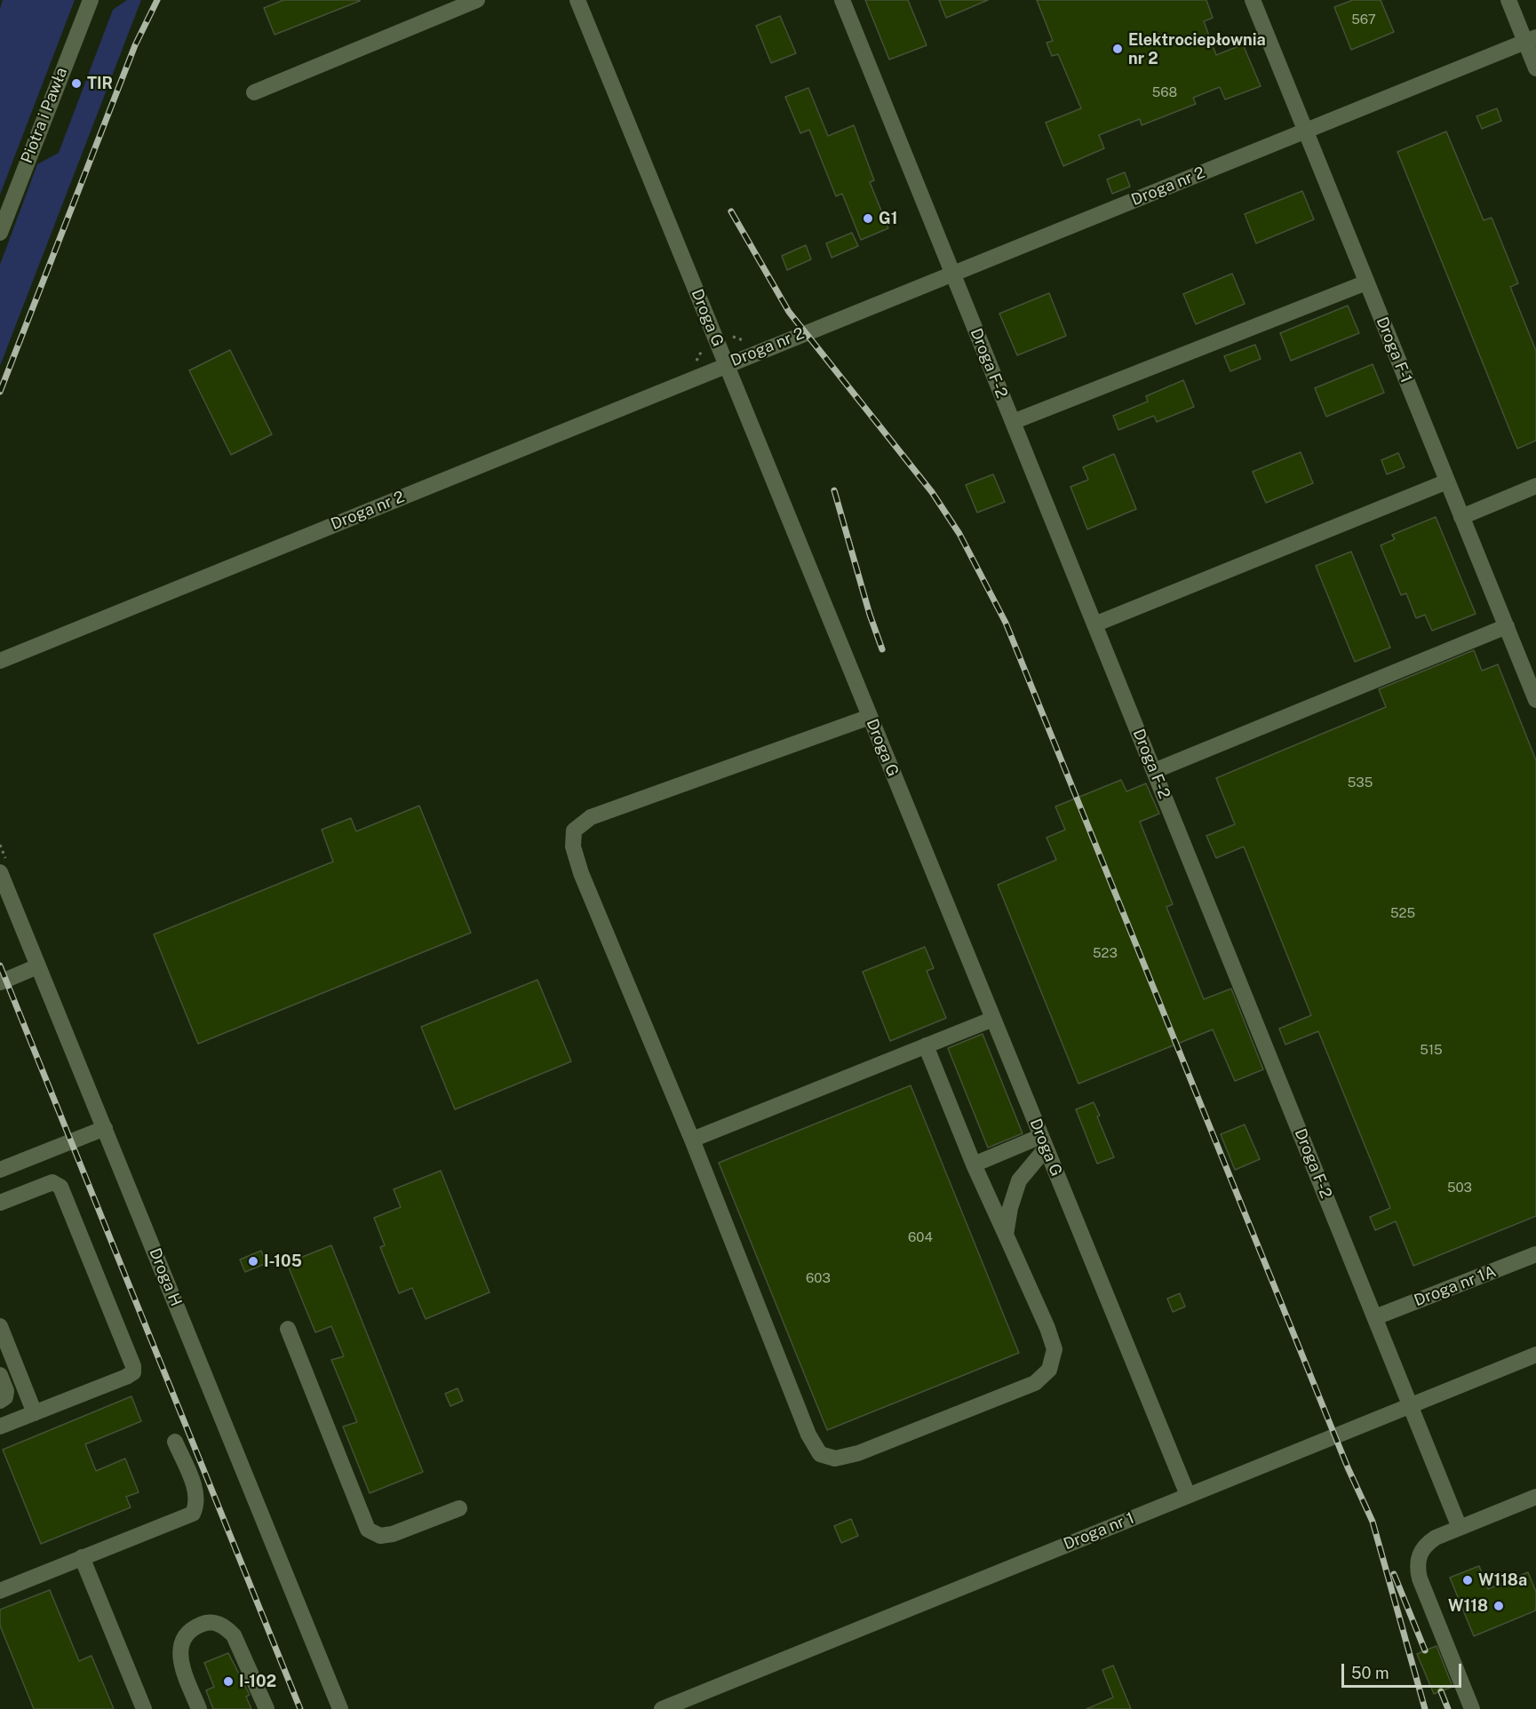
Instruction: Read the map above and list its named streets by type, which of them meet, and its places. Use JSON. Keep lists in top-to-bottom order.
{
  "streets": {
    "street": [
      "Piotra i Pawła",
      "Droga nr 2",
      "Droga G",
      "Droga F-1",
      "Droga F-2",
      "Droga H",
      "Droga nr 1A",
      "Droga nr 1"
    ]
  },
  "crossings": [
    ["Droga nr 2", "Droga G"],
    ["Droga nr 2", "Droga F-1"],
    ["Droga nr 2", "Droga F-2"],
    ["Droga G", "Droga nr 1"],
    ["Droga F-2", "Droga nr 1A"]
  ],
  "places": [
    "Elektrociepłownia nr 2",
    "TIR",
    "G1",
    "I-105",
    "W118a",
    "W118",
    "I-102"
  ],
  "house_numbers": [
    "567",
    "568",
    "535",
    "525",
    "523",
    "515",
    "503",
    "604",
    "603"
  ],
  "scale_bar": "50 m"
}
